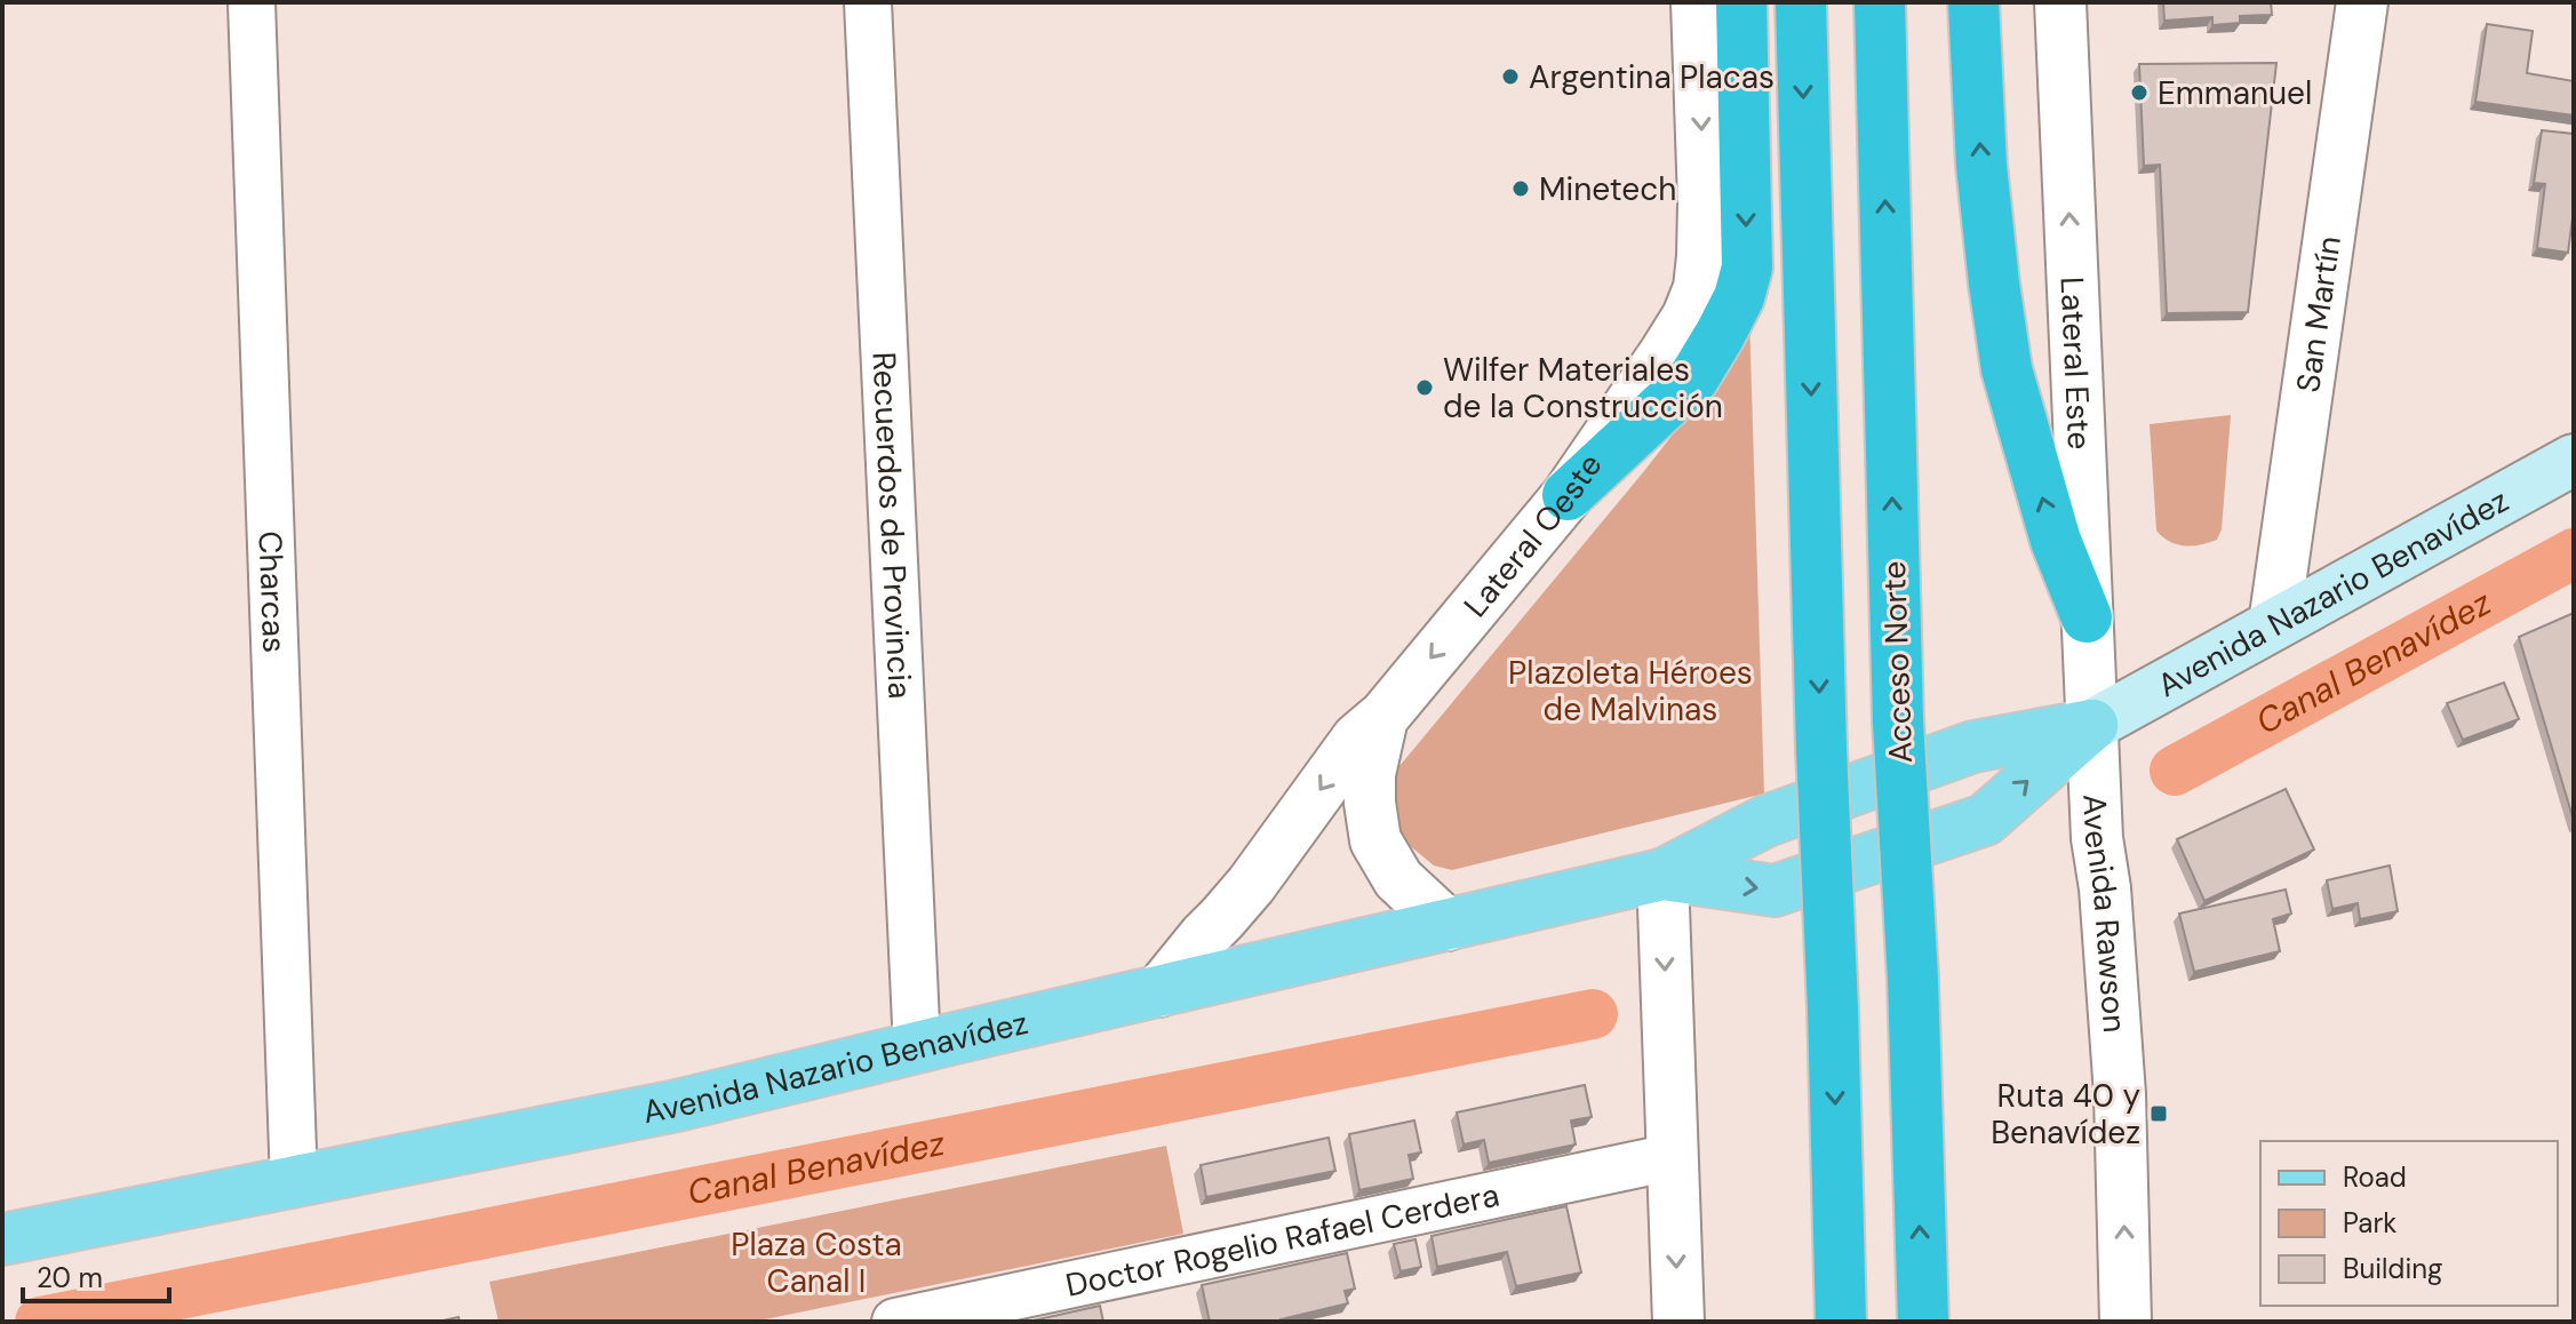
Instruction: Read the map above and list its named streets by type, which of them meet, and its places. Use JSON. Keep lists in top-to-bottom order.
{
  "streets": {
    "highway": ["Acceso Norte"],
    "main road": ["Avenida Nazario Benavídez"],
    "street": [
      "San Martín",
      "Lateral Este",
      "Recuerdos de Provincia",
      "Lateral Oeste",
      "Charcas",
      "Avenida Rawson",
      "Doctor Rogelio Rafael Cerdera"
    ]
  },
  "crossings": [
    ["San Martín", "Avenida Nazario Benavídez"],
    ["Lateral Este", "Avenida Nazario Benavídez"],
    ["Lateral Este", "Avenida Rawson"],
    ["Recuerdos de Provincia", "Avenida Nazario Benavídez"],
    ["Lateral Oeste", "Avenida Nazario Benavídez"],
    ["Charcas", "Avenida Nazario Benavídez"],
    ["Avenida Nazario Benavídez", "Avenida Rawson"]
  ],
  "one_way": ["Lateral Este", "Lateral Oeste"],
  "water": ["Canal Benavídez"],
  "parks": ["Plazoleta Héroes de Malvinas", "Plaza Costa Canal I"],
  "places": {
    "other": [
      "Argentina Placas",
      "Emmanuel",
      "Minetech",
      "Wilfer Materiales de la Construcción"
    ],
    "transit": ["Ruta 40 y Benavídez"]
  },
  "legend": ["Road", "Park", "Building"],
  "scale_bar": "20 m"
}
